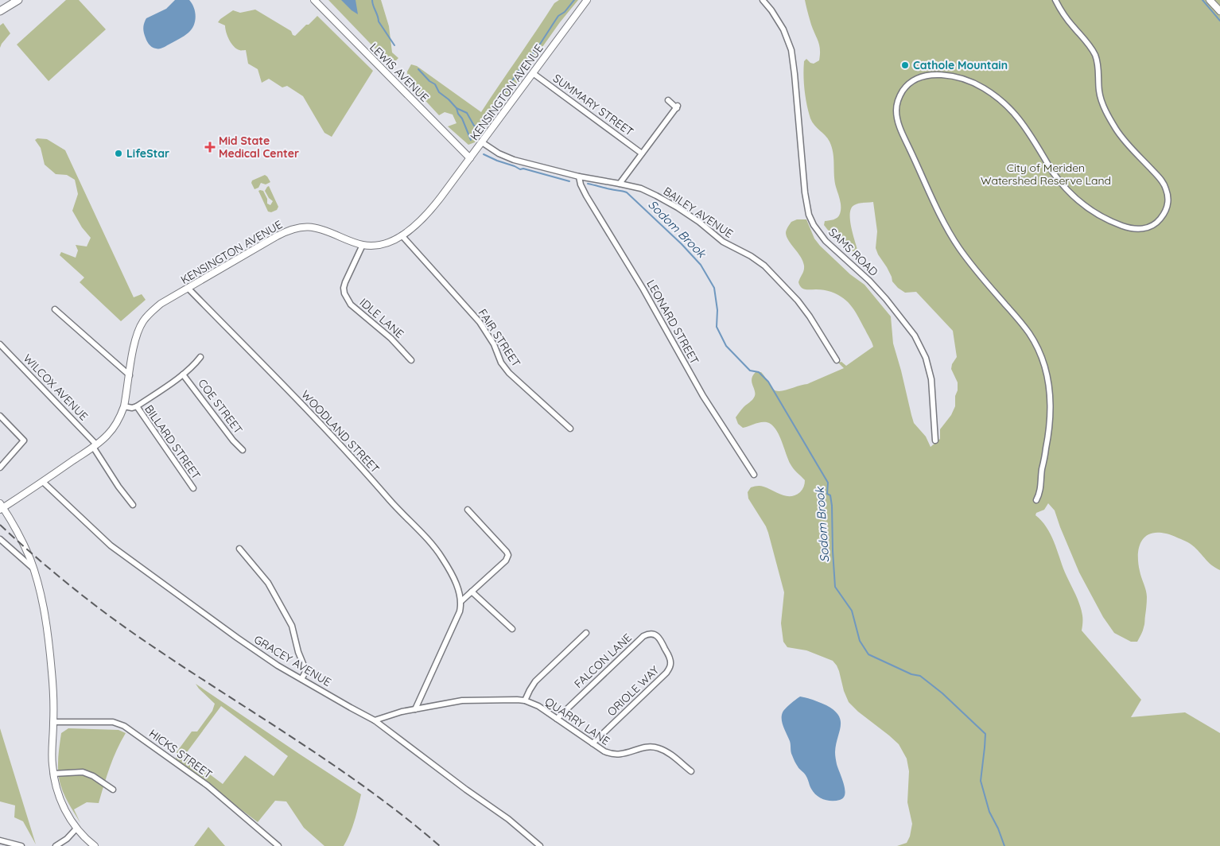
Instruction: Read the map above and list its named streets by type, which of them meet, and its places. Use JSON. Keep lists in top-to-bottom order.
{
  "streets": {
    "main road": ["LEWIS AVENUE", "KENSINGTON AVENUE"],
    "street": [
      "SUMMARY STREET",
      "BAILEY AVENUE",
      "SAMS ROAD",
      "IDLE LANE",
      "LEONARD STREET",
      "FAIR STREET",
      "WILCOX AVENUE",
      "COE STREET",
      "WOODLAND STREET",
      "BILLARD STREET",
      "GRACEY AVENUE",
      "FALCON LANE",
      "ORIOLE WAY",
      "QUARRY LANE",
      "HICKS STREET"
    ]
  },
  "crossings": [
    ["LEWIS AVENUE", "KENSINGTON AVENUE"],
    ["KENSINGTON AVENUE", "SUMMARY STREET"],
    ["KENSINGTON AVENUE", "BAILEY AVENUE"],
    ["KENSINGTON AVENUE", "IDLE LANE"],
    ["KENSINGTON AVENUE", "FAIR STREET"],
    ["KENSINGTON AVENUE", "WILCOX AVENUE"],
    ["KENSINGTON AVENUE", "WOODLAND STREET"],
    ["KENSINGTON AVENUE", "GRACEY AVENUE"],
    ["BAILEY AVENUE", "LEONARD STREET"],
    ["GRACEY AVENUE", "QUARRY LANE"],
    ["FALCON LANE", "ORIOLE WAY"],
    ["FALCON LANE", "QUARRY LANE"],
    ["ORIOLE WAY", "QUARRY LANE"]
  ],
  "water": ["Sodom Brook"],
  "parks": ["City of Meriden Watershed Reserve Land"],
  "places": {
    "other": ["Cathole Mountain", "LifeStar"],
    "health": ["Mid State Medical Center"]
  }
}
